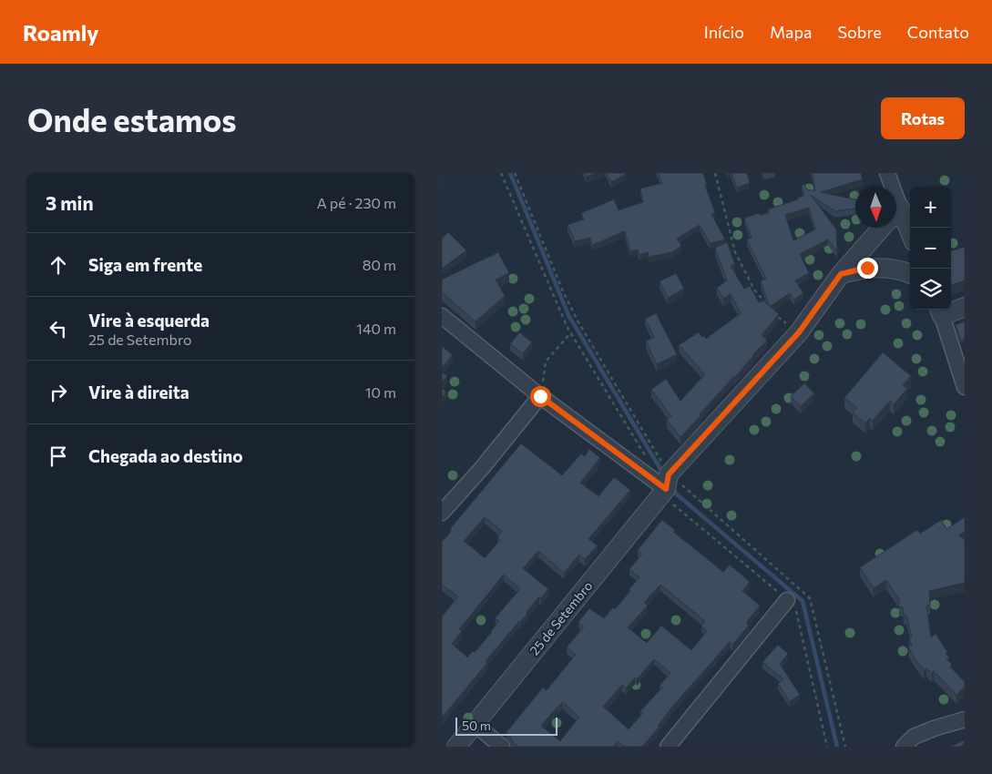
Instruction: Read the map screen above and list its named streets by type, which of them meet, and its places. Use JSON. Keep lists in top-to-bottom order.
{
  "streets": {
    "street": ["25 de Setembro"]
  },
  "scale_bar": "50 m",
  "north": "bottom",
  "page": {
    "header": "Roamly",
    "nav": [
      "Início",
      "Mapa",
      "Sobre",
      "Contato"
    ],
    "buttons": "Rotas",
    "title": "Onde estamos",
    "heading": ["3 min", "A pé · 230 m"],
    "map_buttons": ["+", "−"],
    "list": [
      ["Siga em frente", "80 m"],
      ["Vire à esquerda", "25 de Setembro", "140 m"],
      ["Vire à direita", "10 m"],
      "Chegada ao destino"
    ],
    "scale": "50 m"
  }
}
